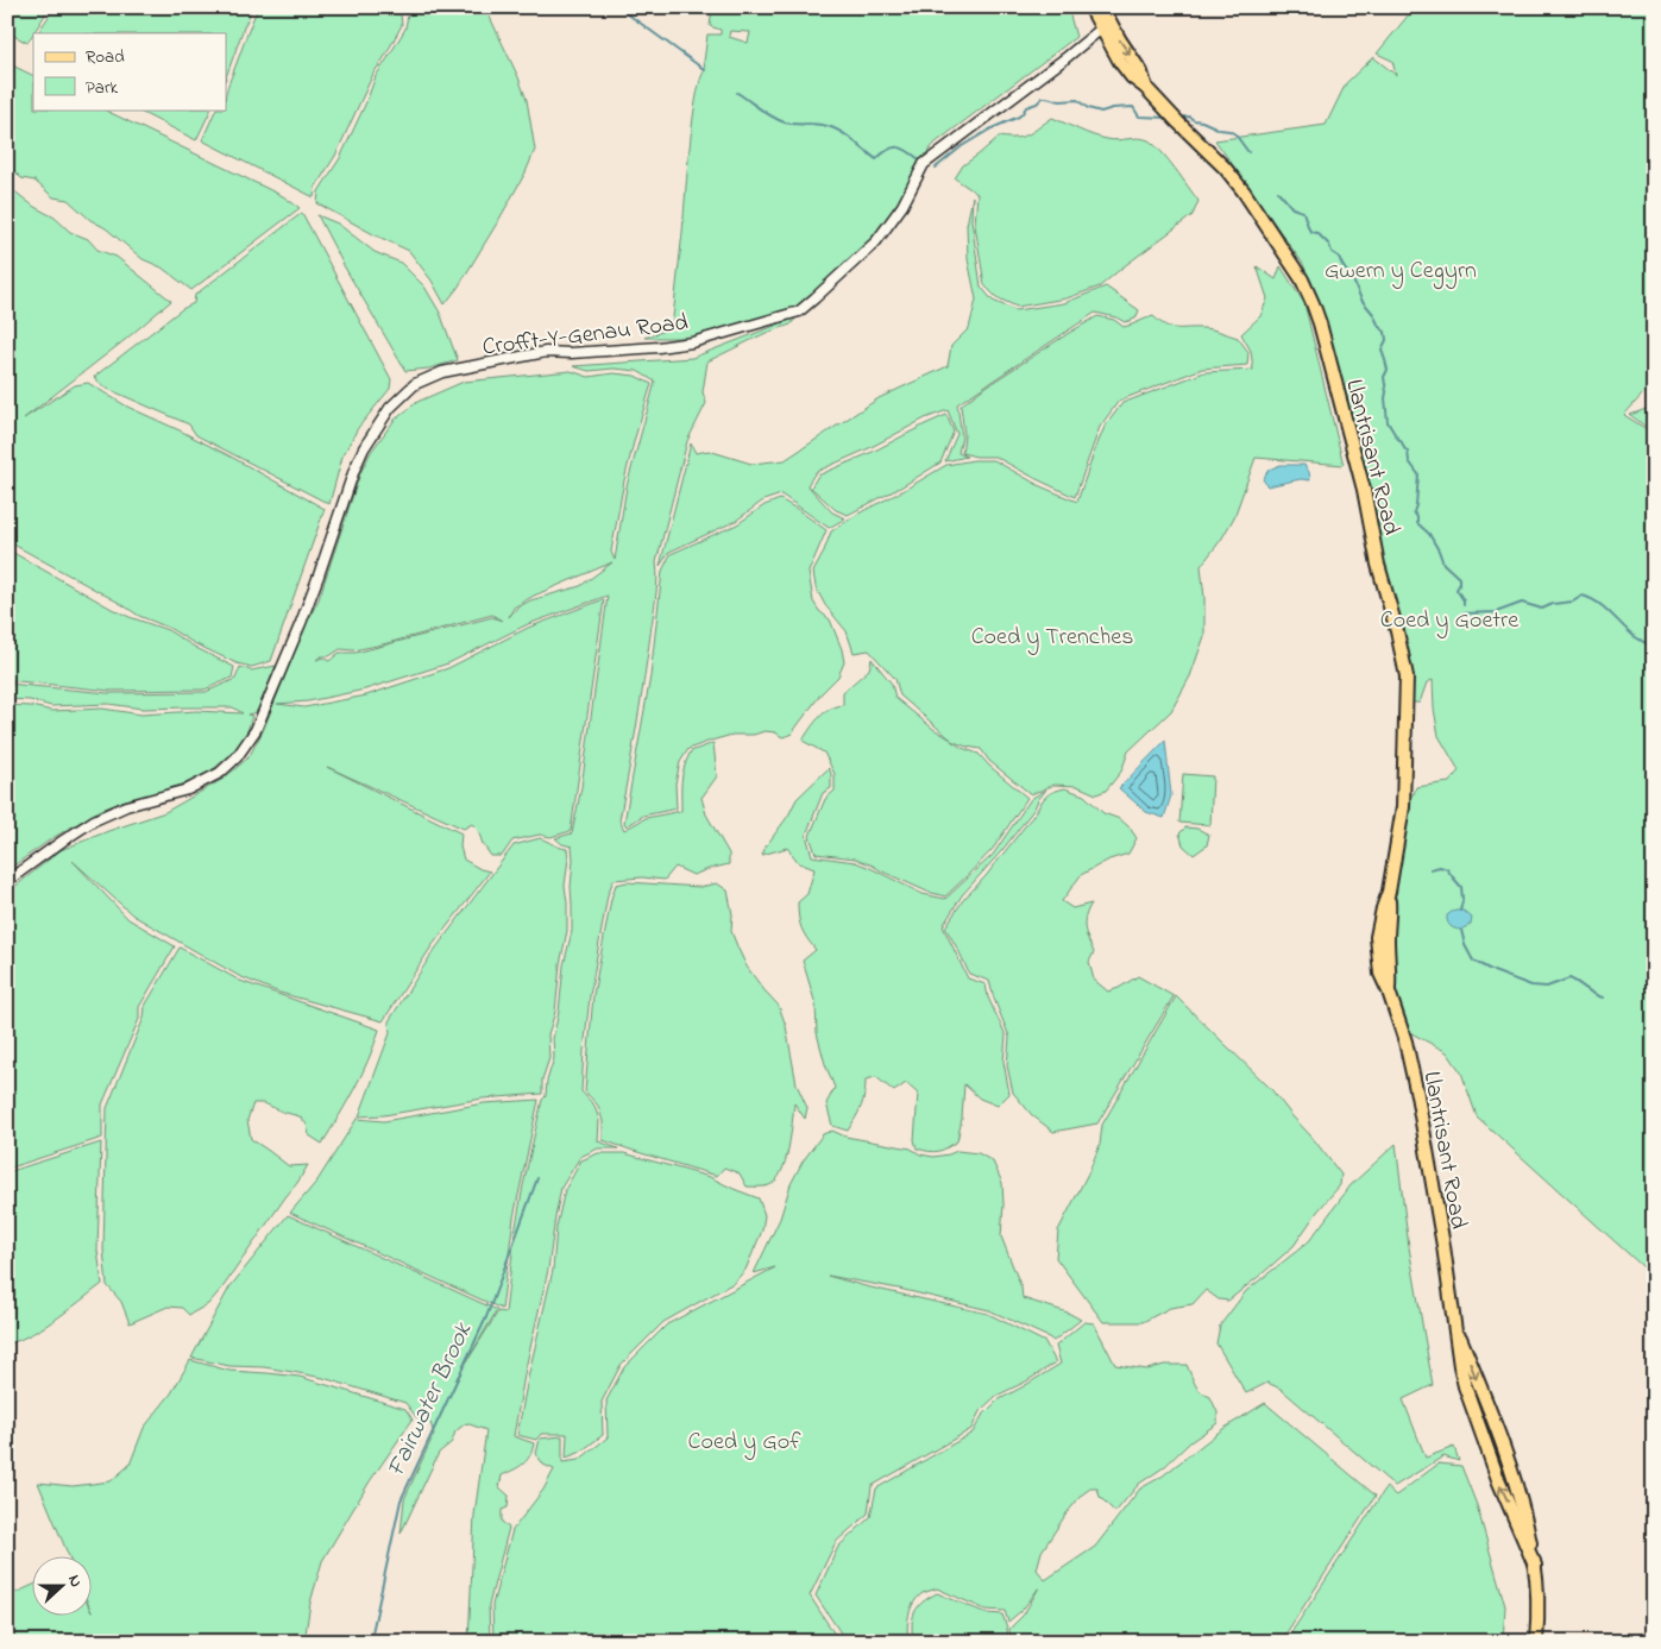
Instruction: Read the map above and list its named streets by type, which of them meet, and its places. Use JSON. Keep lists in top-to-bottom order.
{
  "streets": {
    "main road": ["Llantrisant Road"],
    "street": ["Crofft-Y-Genau Road"]
  },
  "crossings": [
    ["Crofft-Y-Genau Road", "Llantrisant Road"]
  ],
  "water": ["Fairwater Brook"],
  "parks": [
    "Gwern y Cegyrn",
    "Coed y Goetre",
    "Coed y Trenches",
    "Coed y Gof"
  ],
  "legend": ["Road", "Park"],
  "north": "right"
}
